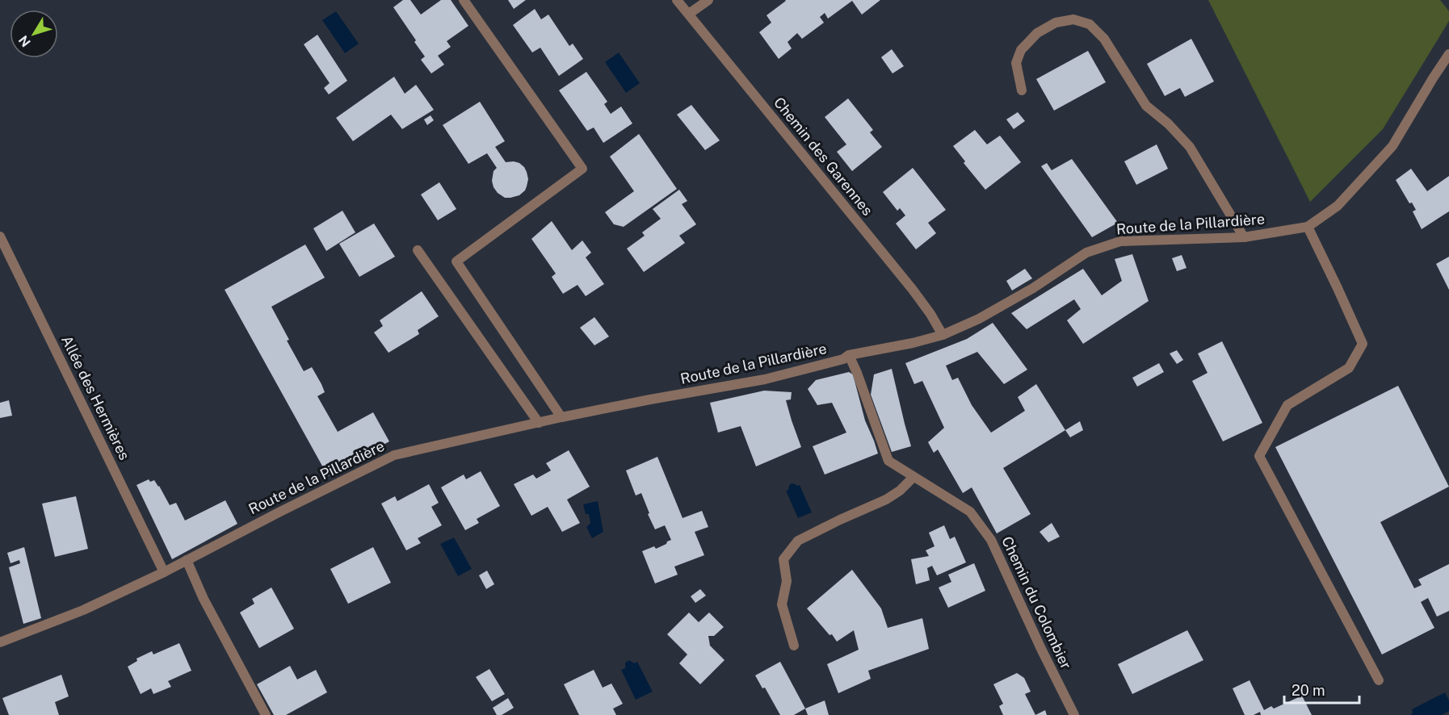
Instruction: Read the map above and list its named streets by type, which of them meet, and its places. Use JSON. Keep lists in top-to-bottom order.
{
  "streets": {
    "street": [
      "Chemin des Garennes",
      "Route de la Pillardière",
      "Allée des Hermières",
      "Chemin du Colombier"
    ]
  },
  "crossings": [
    ["Chemin des Garennes", "Route de la Pillardière"],
    ["Route de la Pillardière", "Allée des Hermières"],
    ["Route de la Pillardière", "Chemin du Colombier"]
  ],
  "scale_bar": "20 m",
  "north": "bottom left"
}
